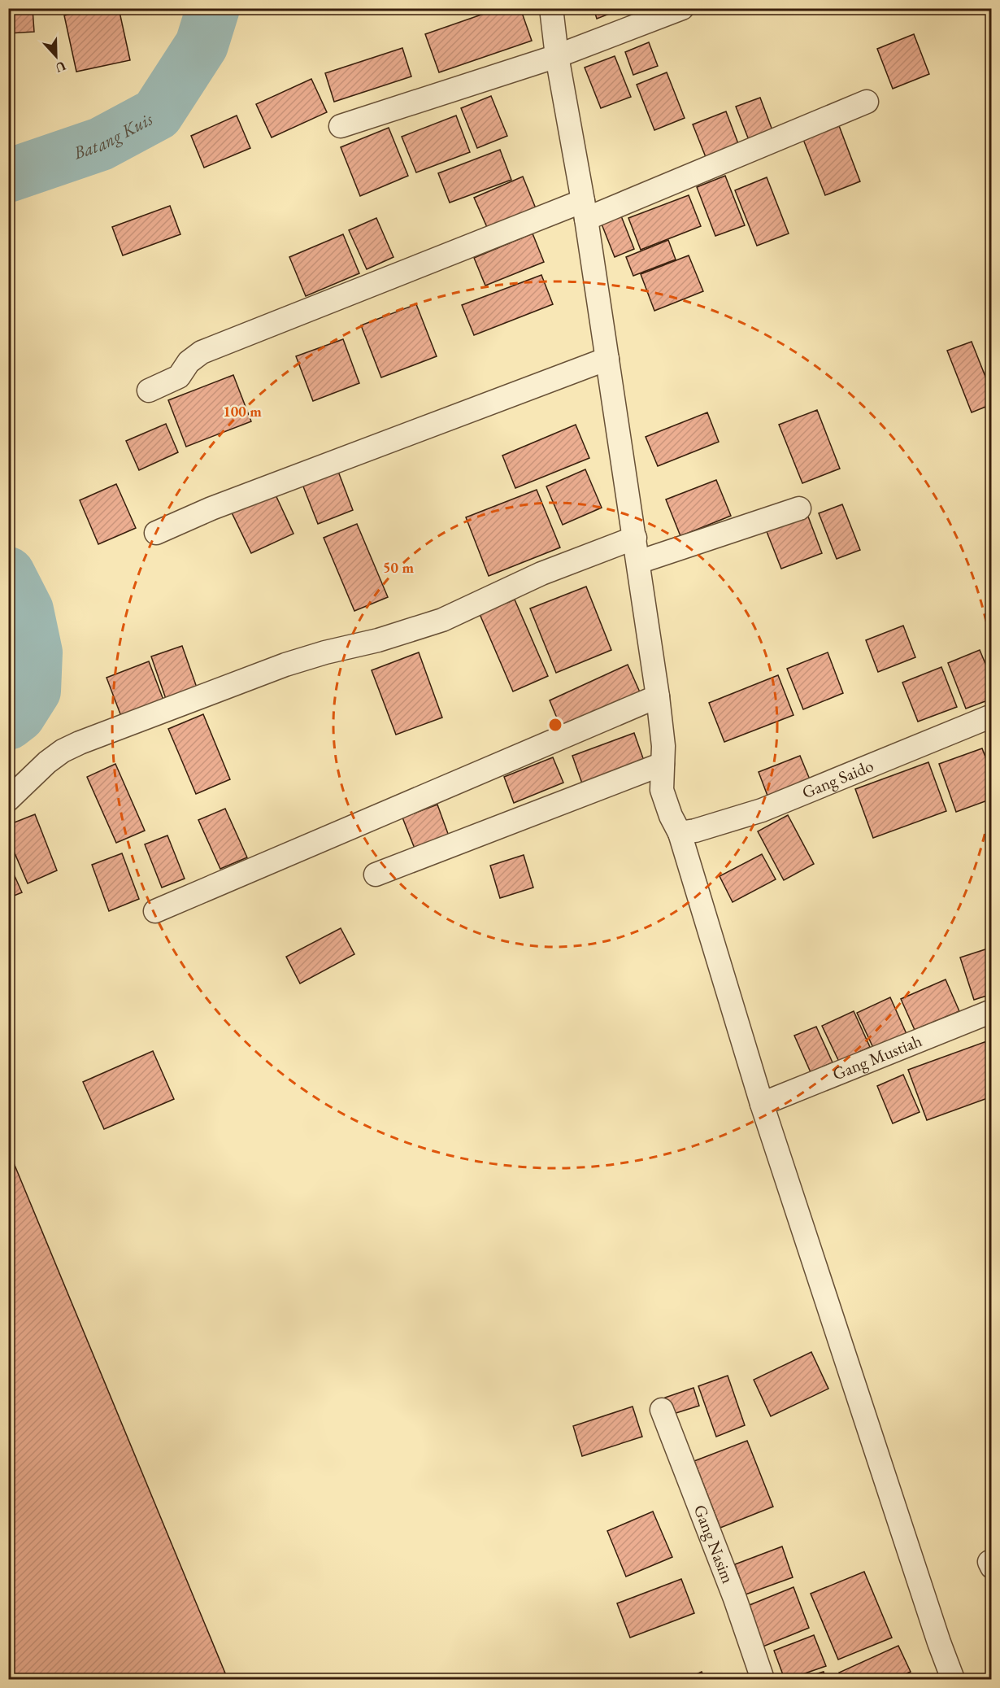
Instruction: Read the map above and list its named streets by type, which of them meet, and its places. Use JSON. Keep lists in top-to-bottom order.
{
  "streets": {
    "street": ["Gang Saido", "Gang Mustiah", "Gang Nasim"]
  },
  "water": ["Batang Kuis"],
  "north": "bottom",
  "rings": ["100 m", "50 m"]
}
